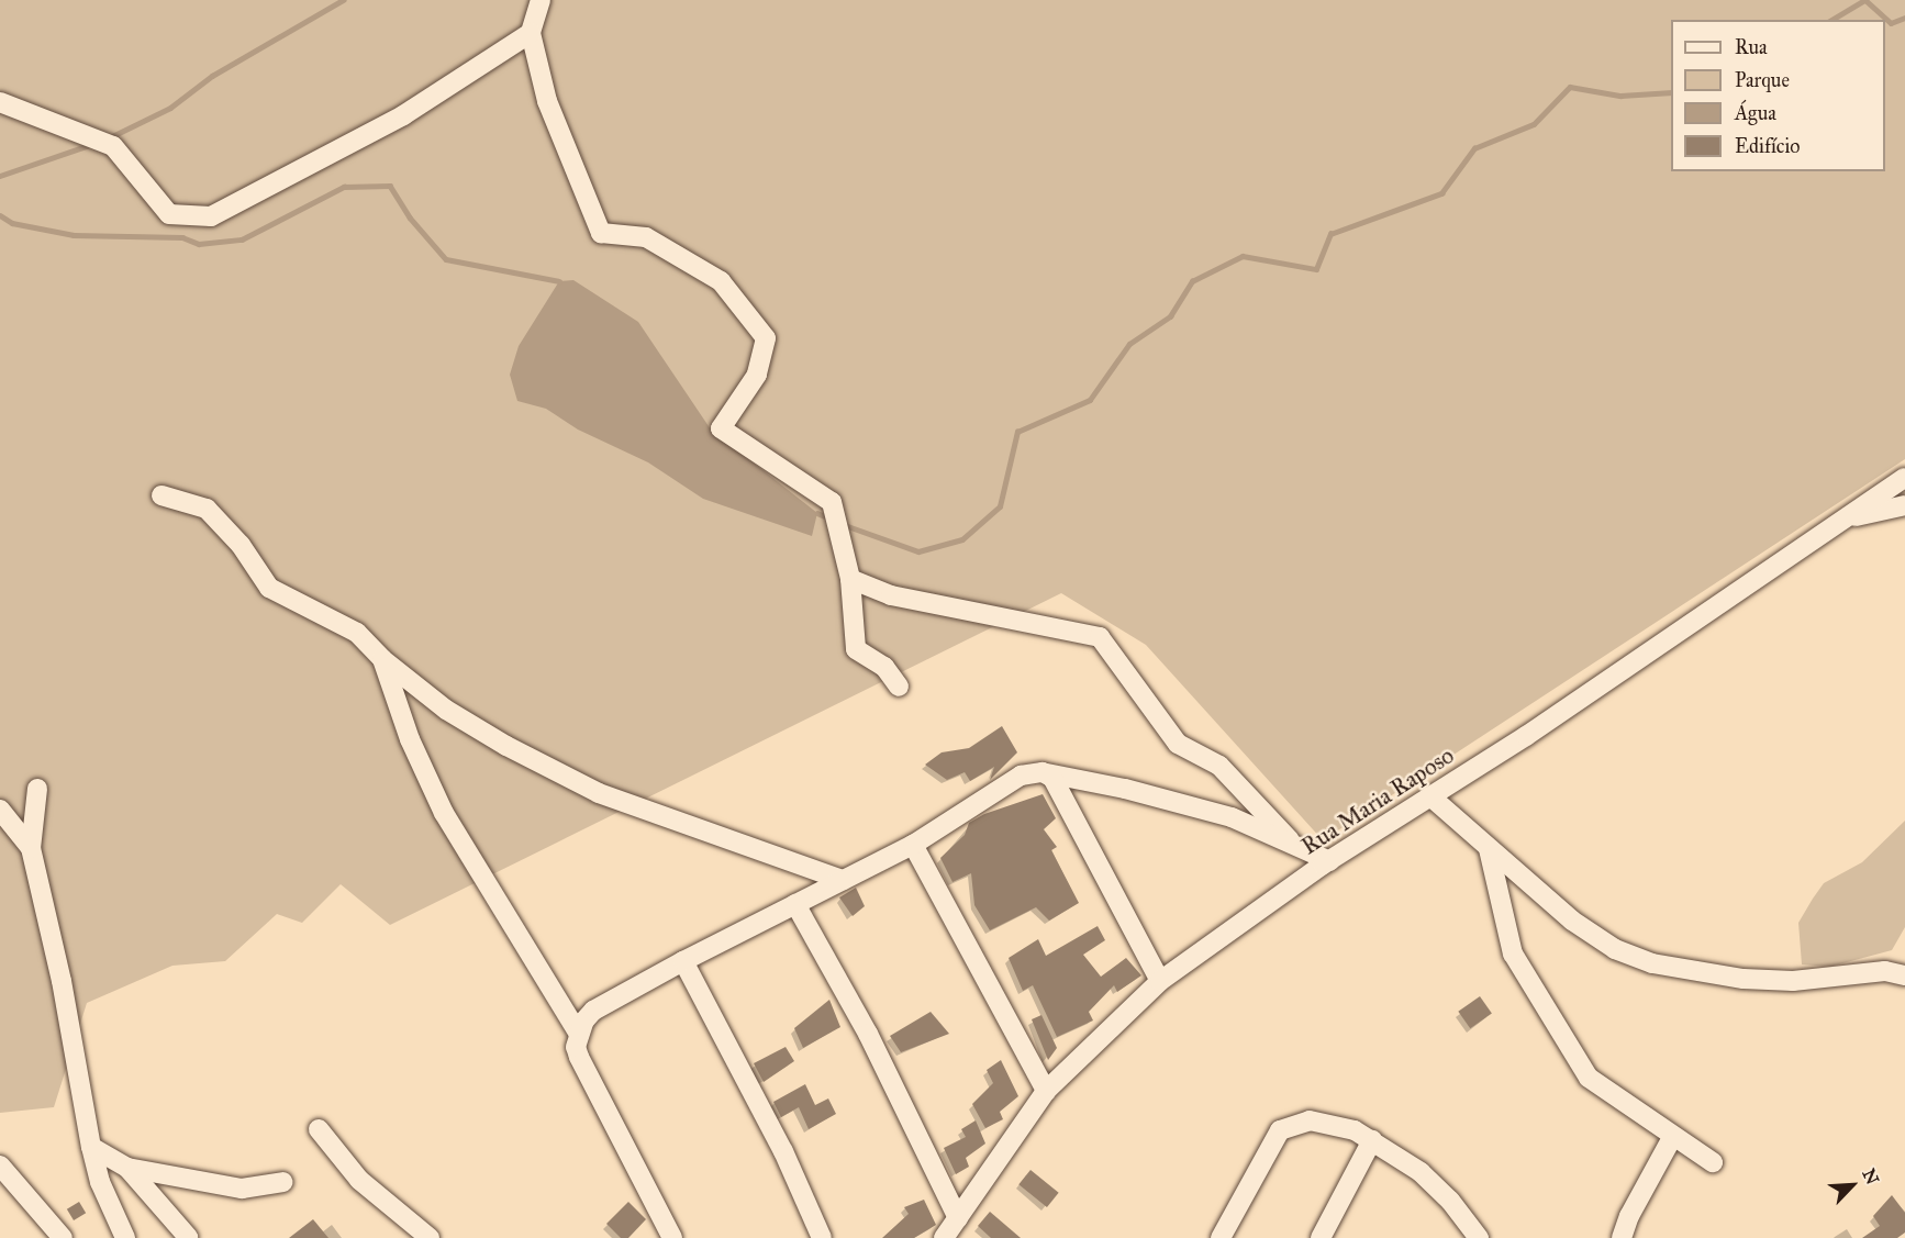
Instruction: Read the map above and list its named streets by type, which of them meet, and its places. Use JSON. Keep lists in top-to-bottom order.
{
  "streets": {
    "street": ["Rua Maria Raposo"]
  },
  "legend": [
    "Rua",
    "Parque",
    "Água",
    "Edifício"
  ],
  "north": "top right"
}
